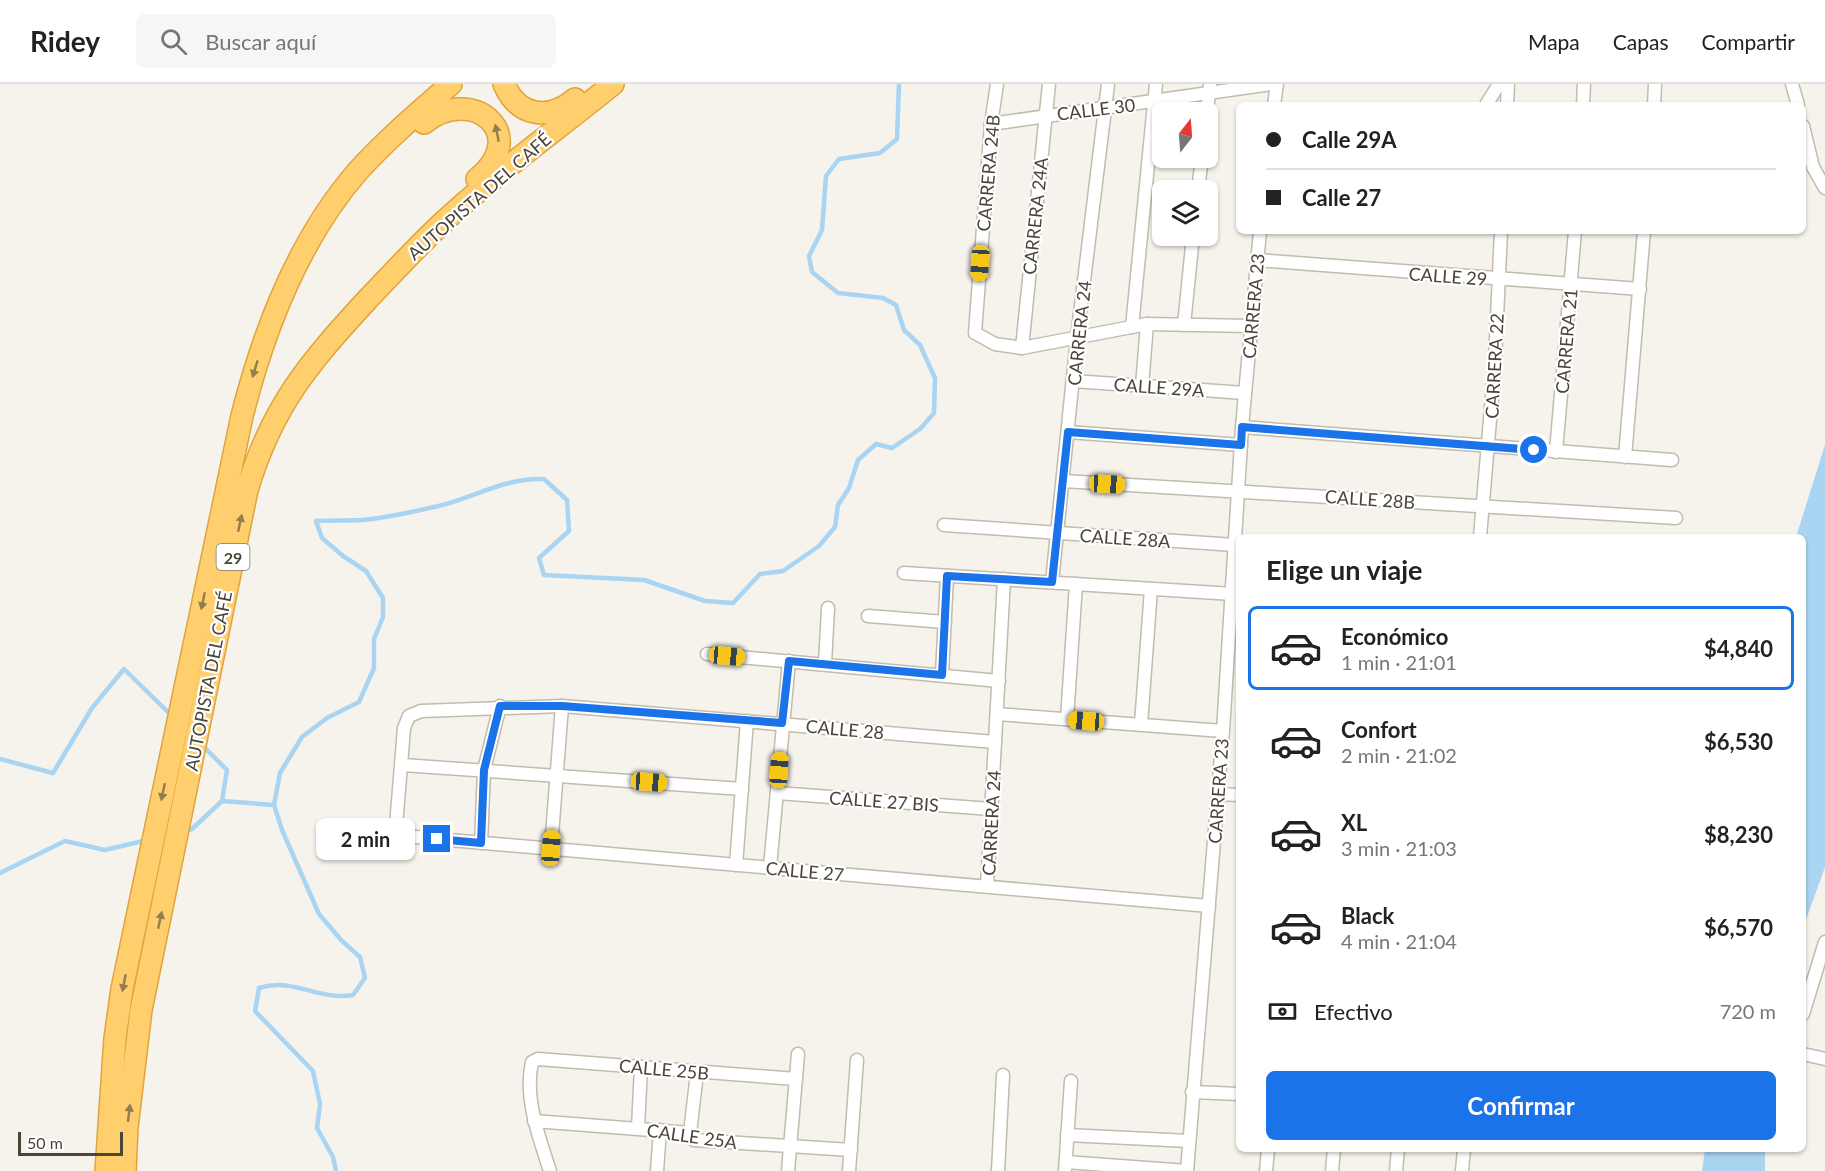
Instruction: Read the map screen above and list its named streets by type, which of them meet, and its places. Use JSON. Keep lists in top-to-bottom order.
{
  "streets": {
    "highway": ["AUTOPISTA DEL CAFÉ", "29"],
    "street": [
      "CALLE 30",
      "CARRERA 24B",
      "CARRERA 24A",
      "CALLE 29",
      "CARRERA 23",
      "CARRERA 24",
      "CARRERA 21",
      "CARRERA 22",
      "CALLE 29A",
      "CALLE 28B",
      "CALLE 28A",
      "CALLE 28",
      "CALLE 27 BIS",
      "CALLE 27",
      "CALLE 25B",
      "CALLE 25A"
    ]
  },
  "crossings": [
    ["CALLE 30", "CARRERA 24B"],
    ["CALLE 30", "CARRERA 24A"],
    ["CALLE 30", "CARRERA 24"],
    ["CARRERA 24B", "CARRERA 24A"],
    ["CALLE 29", "CARRERA 23"],
    ["CALLE 29", "CARRERA 21"],
    ["CALLE 29", "CARRERA 22"],
    ["CARRERA 23", "CALLE 29A"],
    ["CARRERA 23", "CALLE 28B"],
    ["CARRERA 23", "CALLE 28A"],
    ["CARRERA 23", "CALLE 27"],
    ["CARRERA 24", "CALLE 29A"],
    ["CARRERA 24", "CALLE 28B"],
    ["CARRERA 24", "CALLE 28A"],
    ["CARRERA 24", "CALLE 28"],
    ["CARRERA 24", "CALLE 27 BIS"],
    ["CARRERA 24", "CALLE 27"],
    ["CARRERA 22", "CALLE 28B"],
    ["CALLE 28", "CALLE 27"],
    ["CALLE 25B", "CALLE 25A"]
  ],
  "scale_bar": "50 m",
  "north": "top",
  "page": {
    "header": "Ridey",
    "search": "Buscar aquí",
    "nav": ["Mapa", "Capas", "Compartir"],
    "banner": ["Calle 29A", "Calle 27"],
    "heading": "Elige un viaje",
    "list": [
      {
        "name": "Económico",
        "note": "1 min · 21:01",
        "value": "$4,840"
      },
      {
        "name": "Confort",
        "note": "2 min · 21:02",
        "value": "$6,530"
      },
      {
        "name": "XL",
        "note": "3 min · 21:03",
        "value": "$8,230"
      },
      {
        "name": "Black",
        "note": "4 min · 21:04",
        "value": "$6,570"
      }
    ],
    "bubble": "2 min",
    "pay": ["Efectivo", "720 m"],
    "buttons": "Confirmar",
    "scale": "50 m"
  }
}
